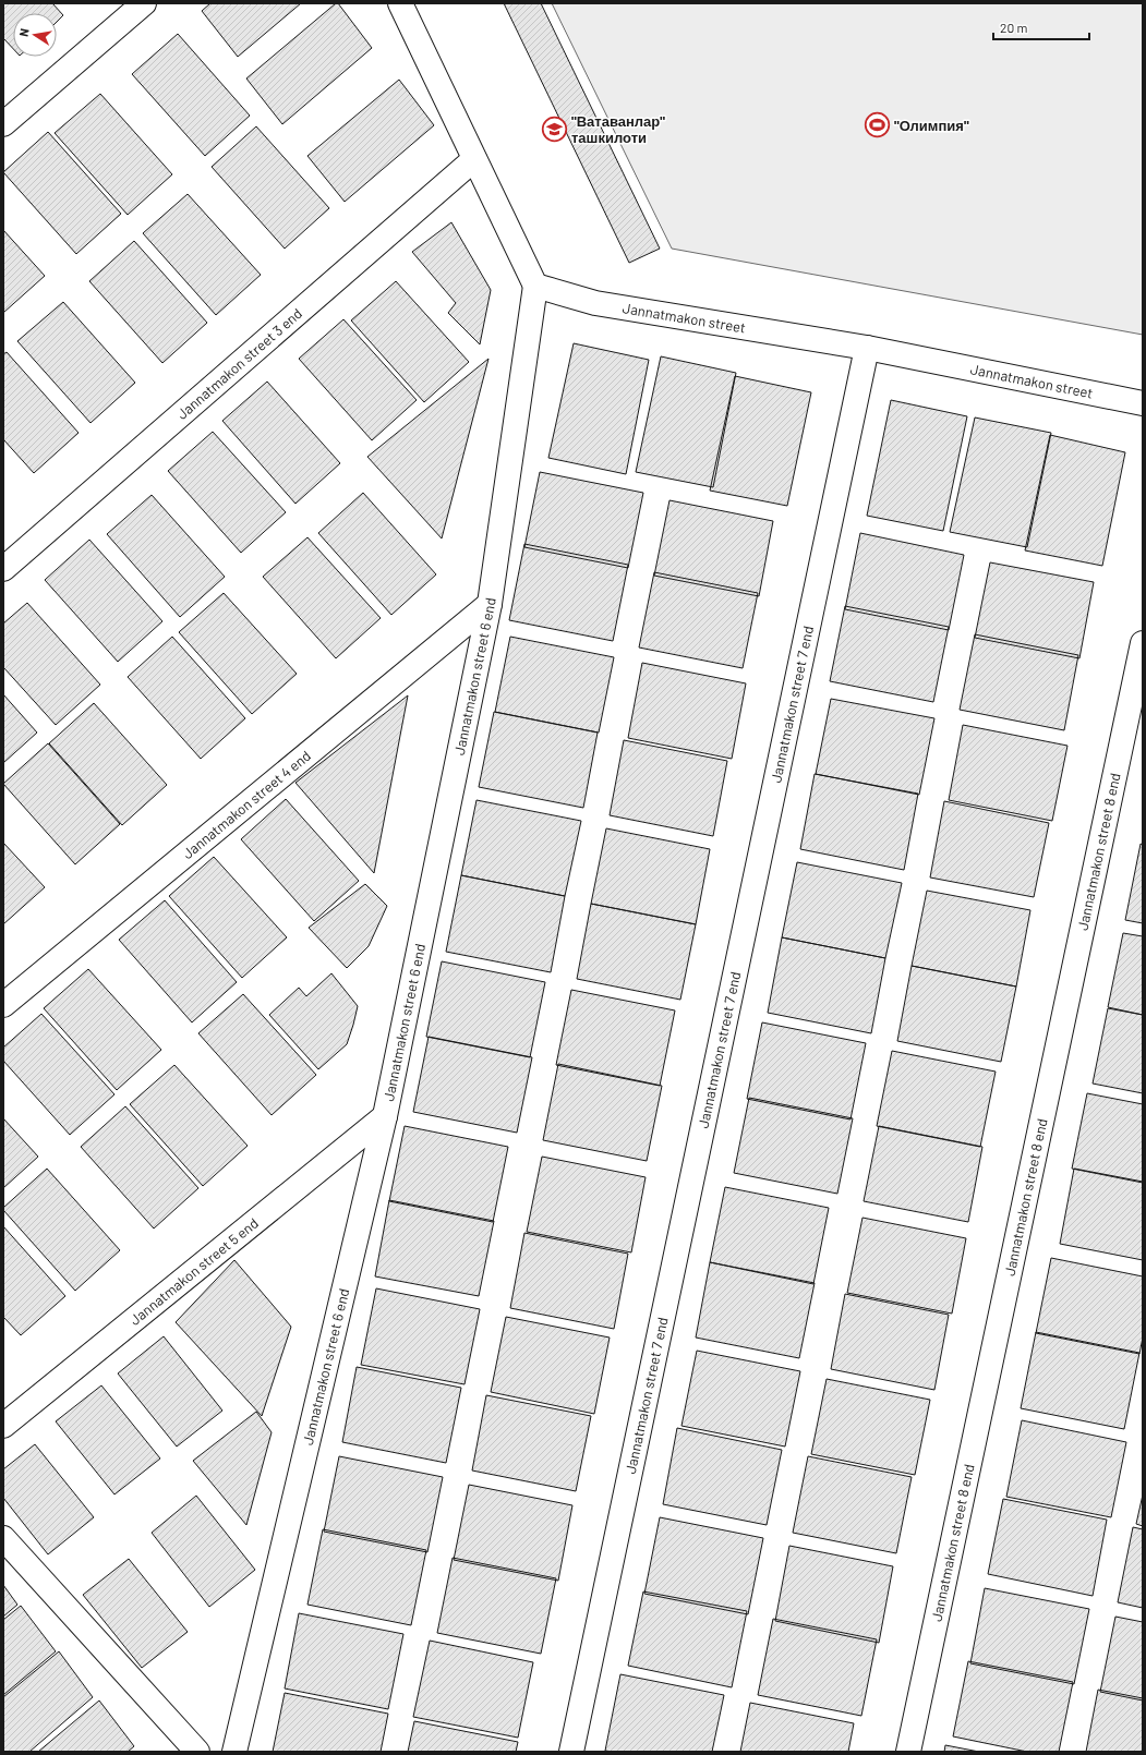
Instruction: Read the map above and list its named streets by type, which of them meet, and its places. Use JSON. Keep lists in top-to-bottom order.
{
  "streets": {
    "street": [
      "Jannatmakon street",
      "Jannatmakon street 3 end",
      "Jannatmakon street 6 end",
      "Jannatmakon street 7 end",
      "Jannatmakon street 4 end",
      "Jannatmakon street 8 end",
      "Jannatmakon street 5 end"
    ]
  },
  "crossings": [
    ["Jannatmakon street", "Jannatmakon street 6 end"],
    ["Jannatmakon street", "Jannatmakon street 7 end"],
    ["Jannatmakon street 6 end", "Jannatmakon street 4 end"],
    ["Jannatmakon street 6 end", "Jannatmakon street 5 end"]
  ],
  "places": {
    "sports": ["\"Олимпия\""],
    "school or university": ["\"Ватаванлар\" ташкилоти"]
  },
  "scale_bar": "20 m",
  "north": "left"
}
